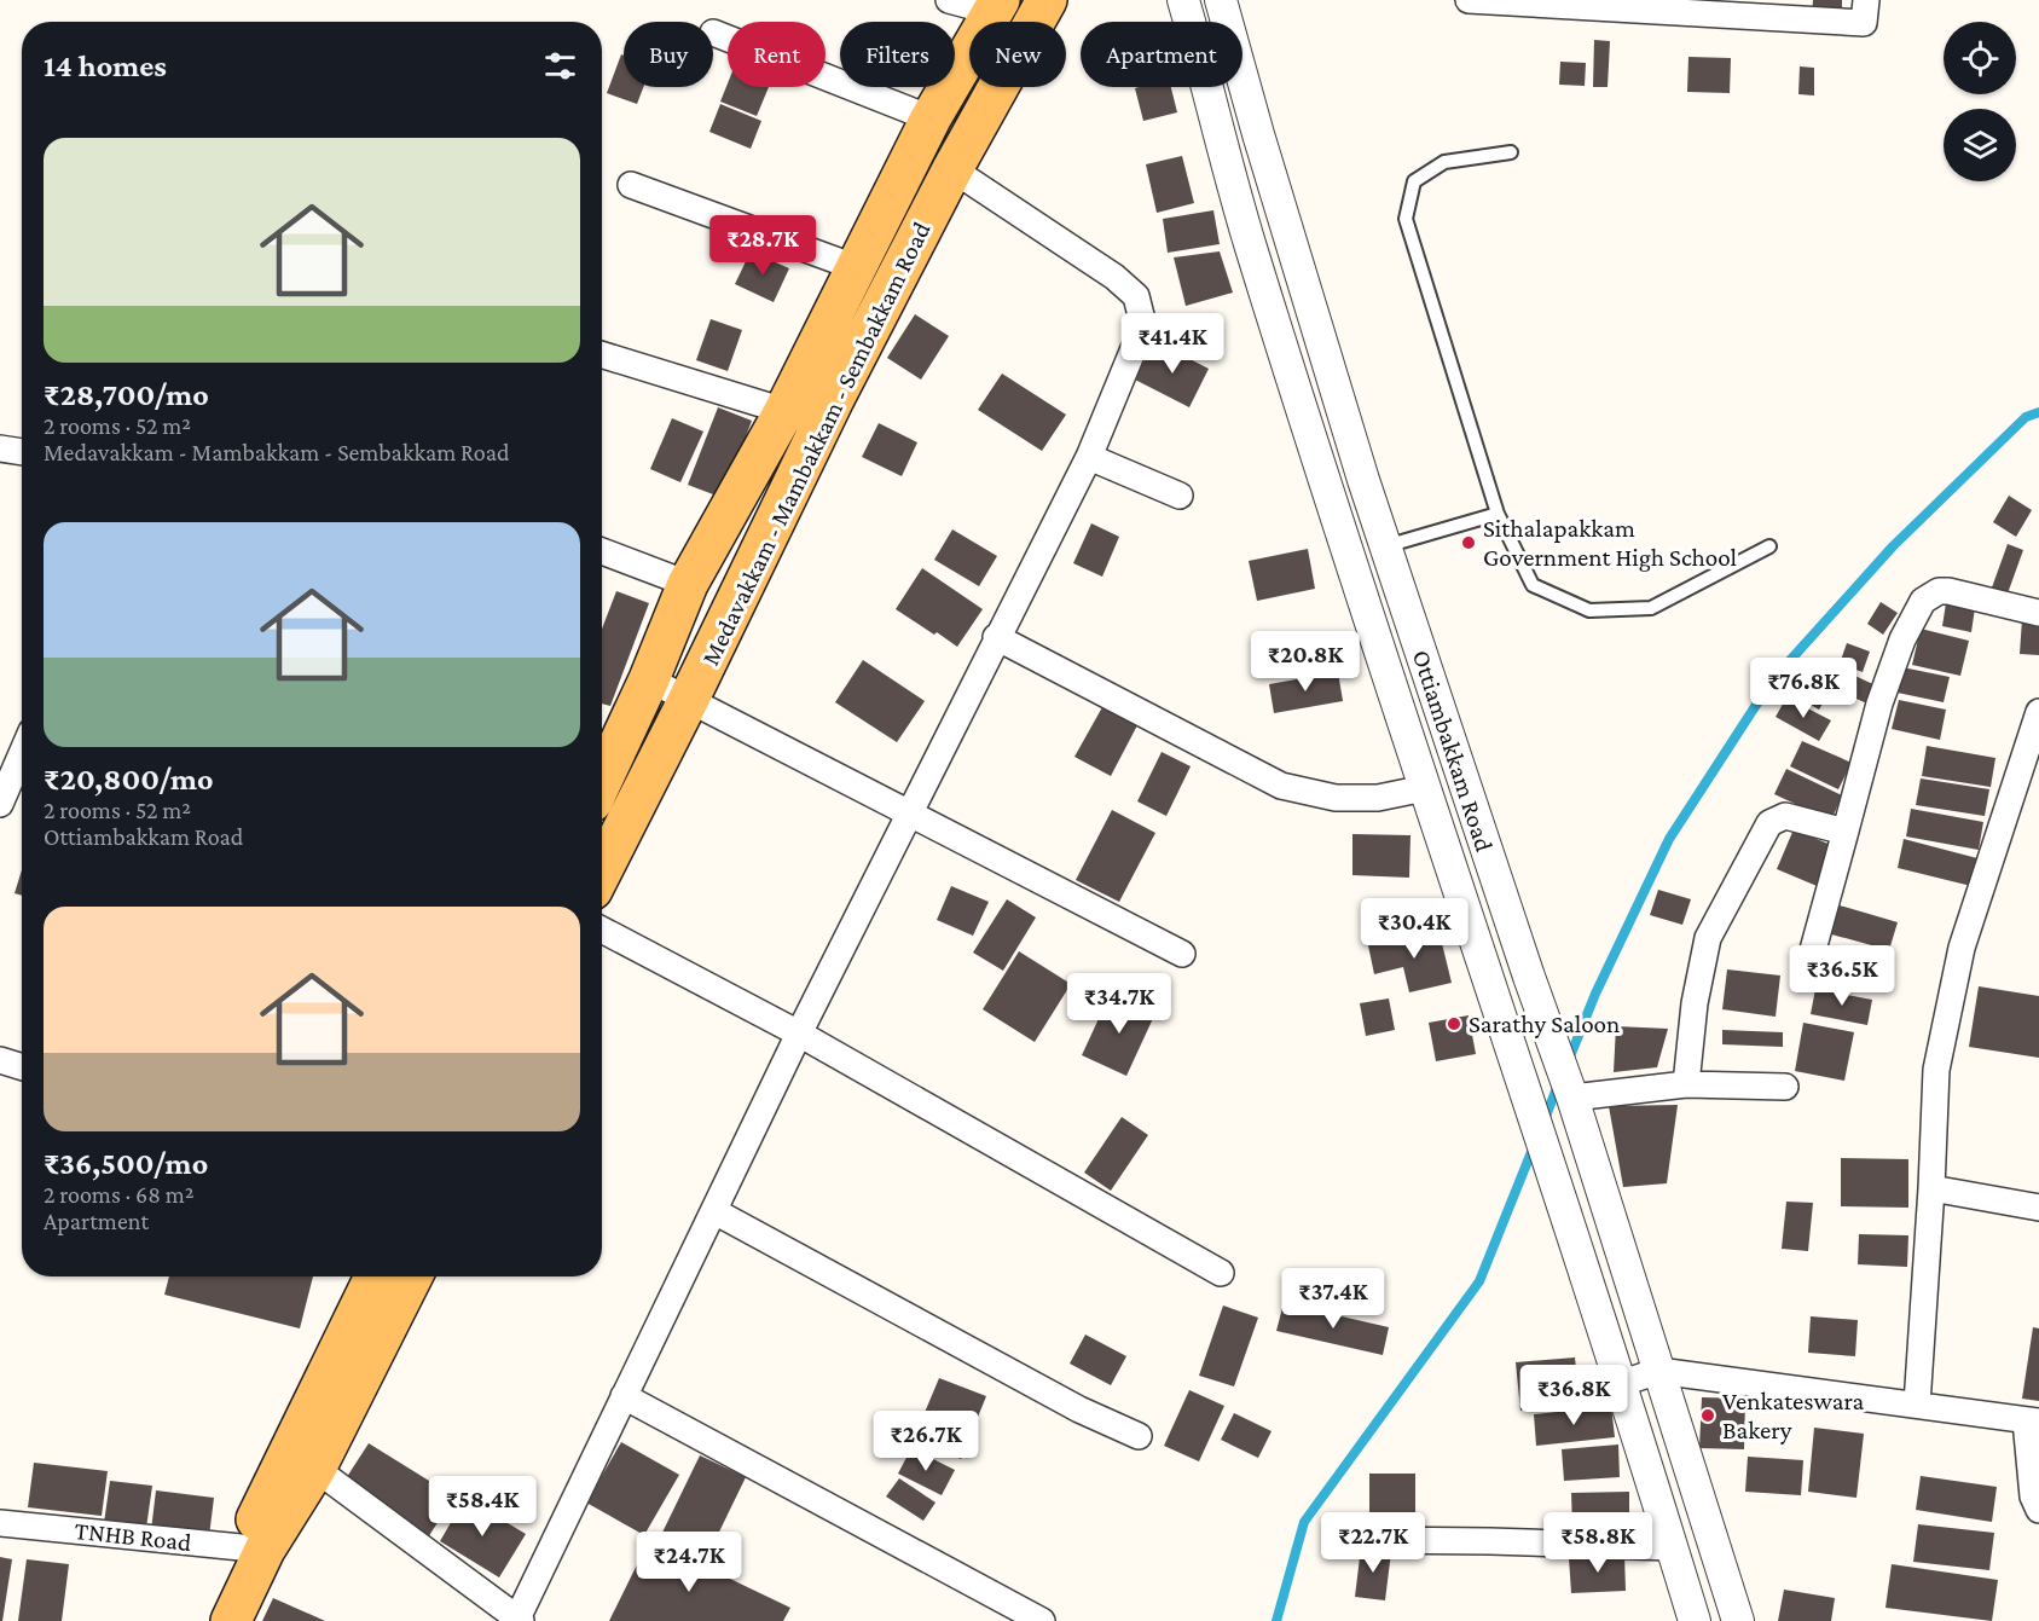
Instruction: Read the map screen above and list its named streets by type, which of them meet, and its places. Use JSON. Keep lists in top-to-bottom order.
{
  "streets": {
    "main road": ["Medavakkam - Mambakkam - Sembakkam Road"],
    "street": ["Ottiambakkam Road", "TNHB Road"]
  },
  "places": ["Sithalapakkam Government High School", "Sarathy Saloon", "Venkateswara Bakery"],
  "page": {
    "chip": [
      "Buy",
      "Rent",
      "Filters",
      "New",
      "Apartment"
    ],
    "heading": "14 homes",
    "list": [
      {
        "name": "₹28,700/mo",
        "note": "2 rooms · 52 m² · Medavakkam - Mambakkam - Sembakkam Road"
      },
      {
        "name": "₹20,800/mo",
        "note": "2 rooms · 52 m² · Ottiambakkam Road"
      },
      {
        "name": "₹36,500/mo",
        "note": "2 rooms · 68 m² · Apartment"
      }
    ],
    "price": [
      "₹28.7K",
      "₹41.4K",
      "₹20.8K",
      "₹76.8K",
      "₹30.4K",
      "₹36.5K",
      "₹34.7K",
      "₹37.4K",
      "₹36.8K",
      "₹26.7K",
      "₹58.4K",
      "₹22.7K",
      "₹58.8K",
      "₹24.7K"
    ]
  }
}
